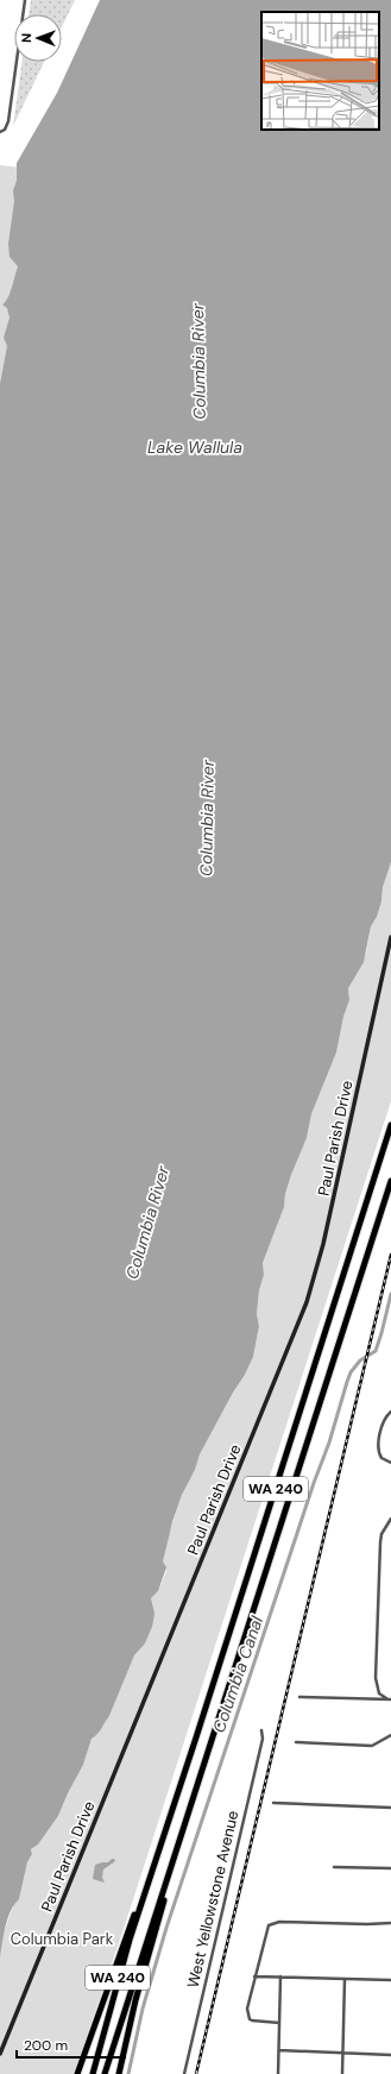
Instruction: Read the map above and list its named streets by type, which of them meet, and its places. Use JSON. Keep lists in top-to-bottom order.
{
  "streets": {
    "highway": ["WA 240"],
    "street": ["Paul Parish Drive", "West Yellowstone Avenue"]
  },
  "water": ["Columbia River", "Lake Wallula", "Columbia Canal"],
  "parks": ["Columbia Park"],
  "scale_bar": "200 m",
  "north": "left"
}
